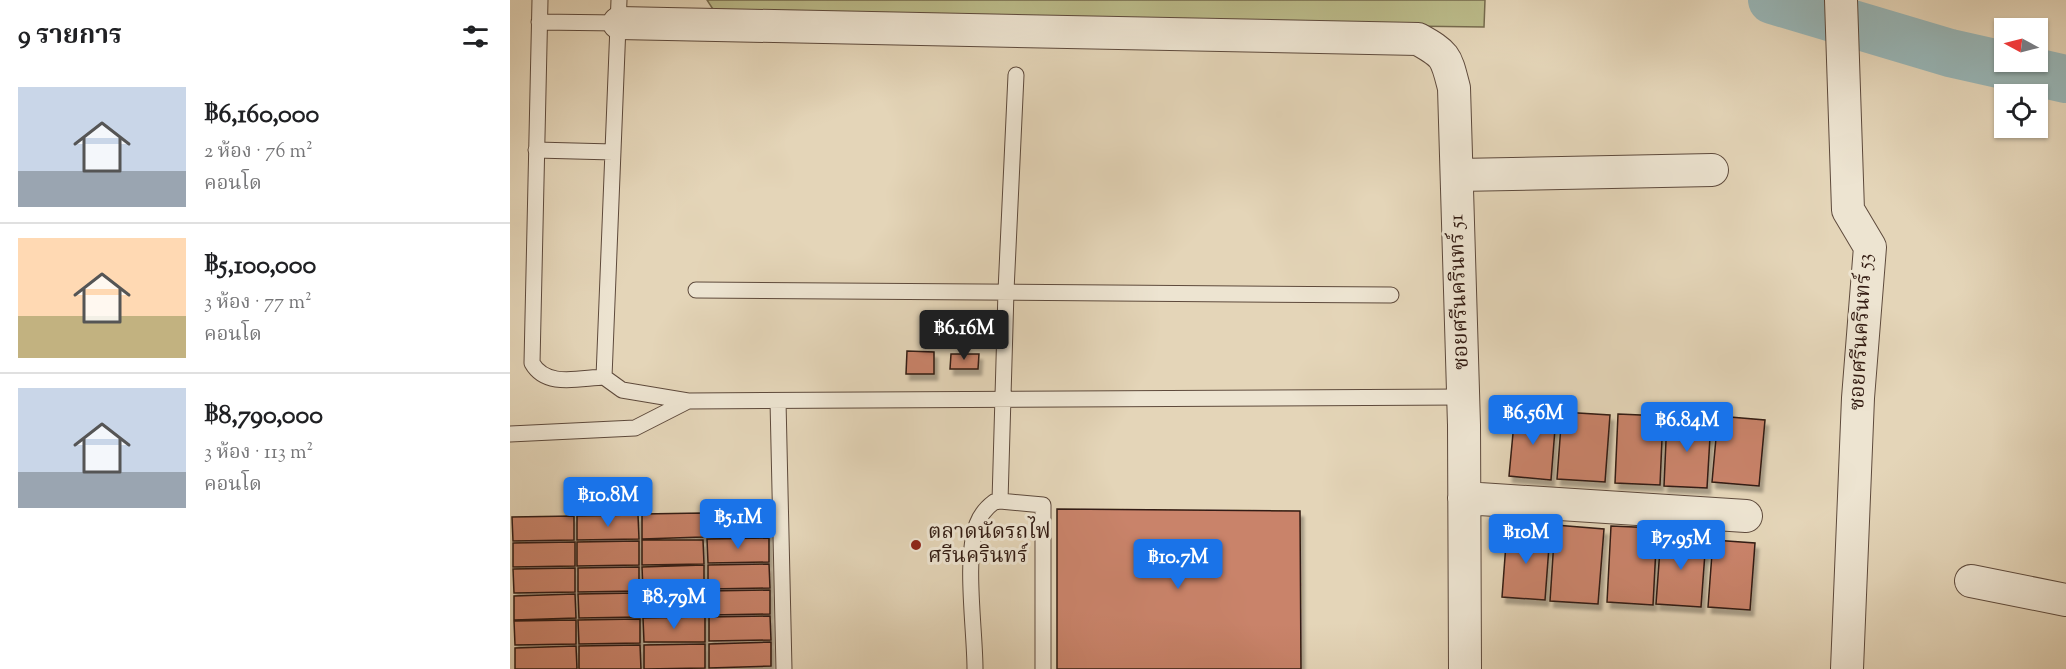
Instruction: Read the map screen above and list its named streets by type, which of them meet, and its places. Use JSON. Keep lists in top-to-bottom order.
{
  "streets": {
    "street": ["ซอยศรีนครินทร์ 51", "ซอยศรีนครินทร์ 53"]
  },
  "places": ["ตลาดนัดรถไฟ ศรีนครินทร์"],
  "north": "left",
  "page": {
    "heading": "9 รายการ",
    "list": [
      {
        "name": "฿6,160,000",
        "note": "2 ห้อง · 76 m² · คอนโด"
      },
      {
        "name": "฿5,100,000",
        "note": "3 ห้อง · 77 m² · คอนโด"
      },
      {
        "name": "฿8,790,000",
        "note": "3 ห้อง · 113 m² · คอนโด"
      }
    ],
    "price": [
      "฿6.16M",
      "฿6.56M",
      "฿6.84M",
      "฿10.8M",
      "฿5.1M",
      "฿10M",
      "฿7.95M",
      "฿10.7M",
      "฿8.79M"
    ]
  }
}
